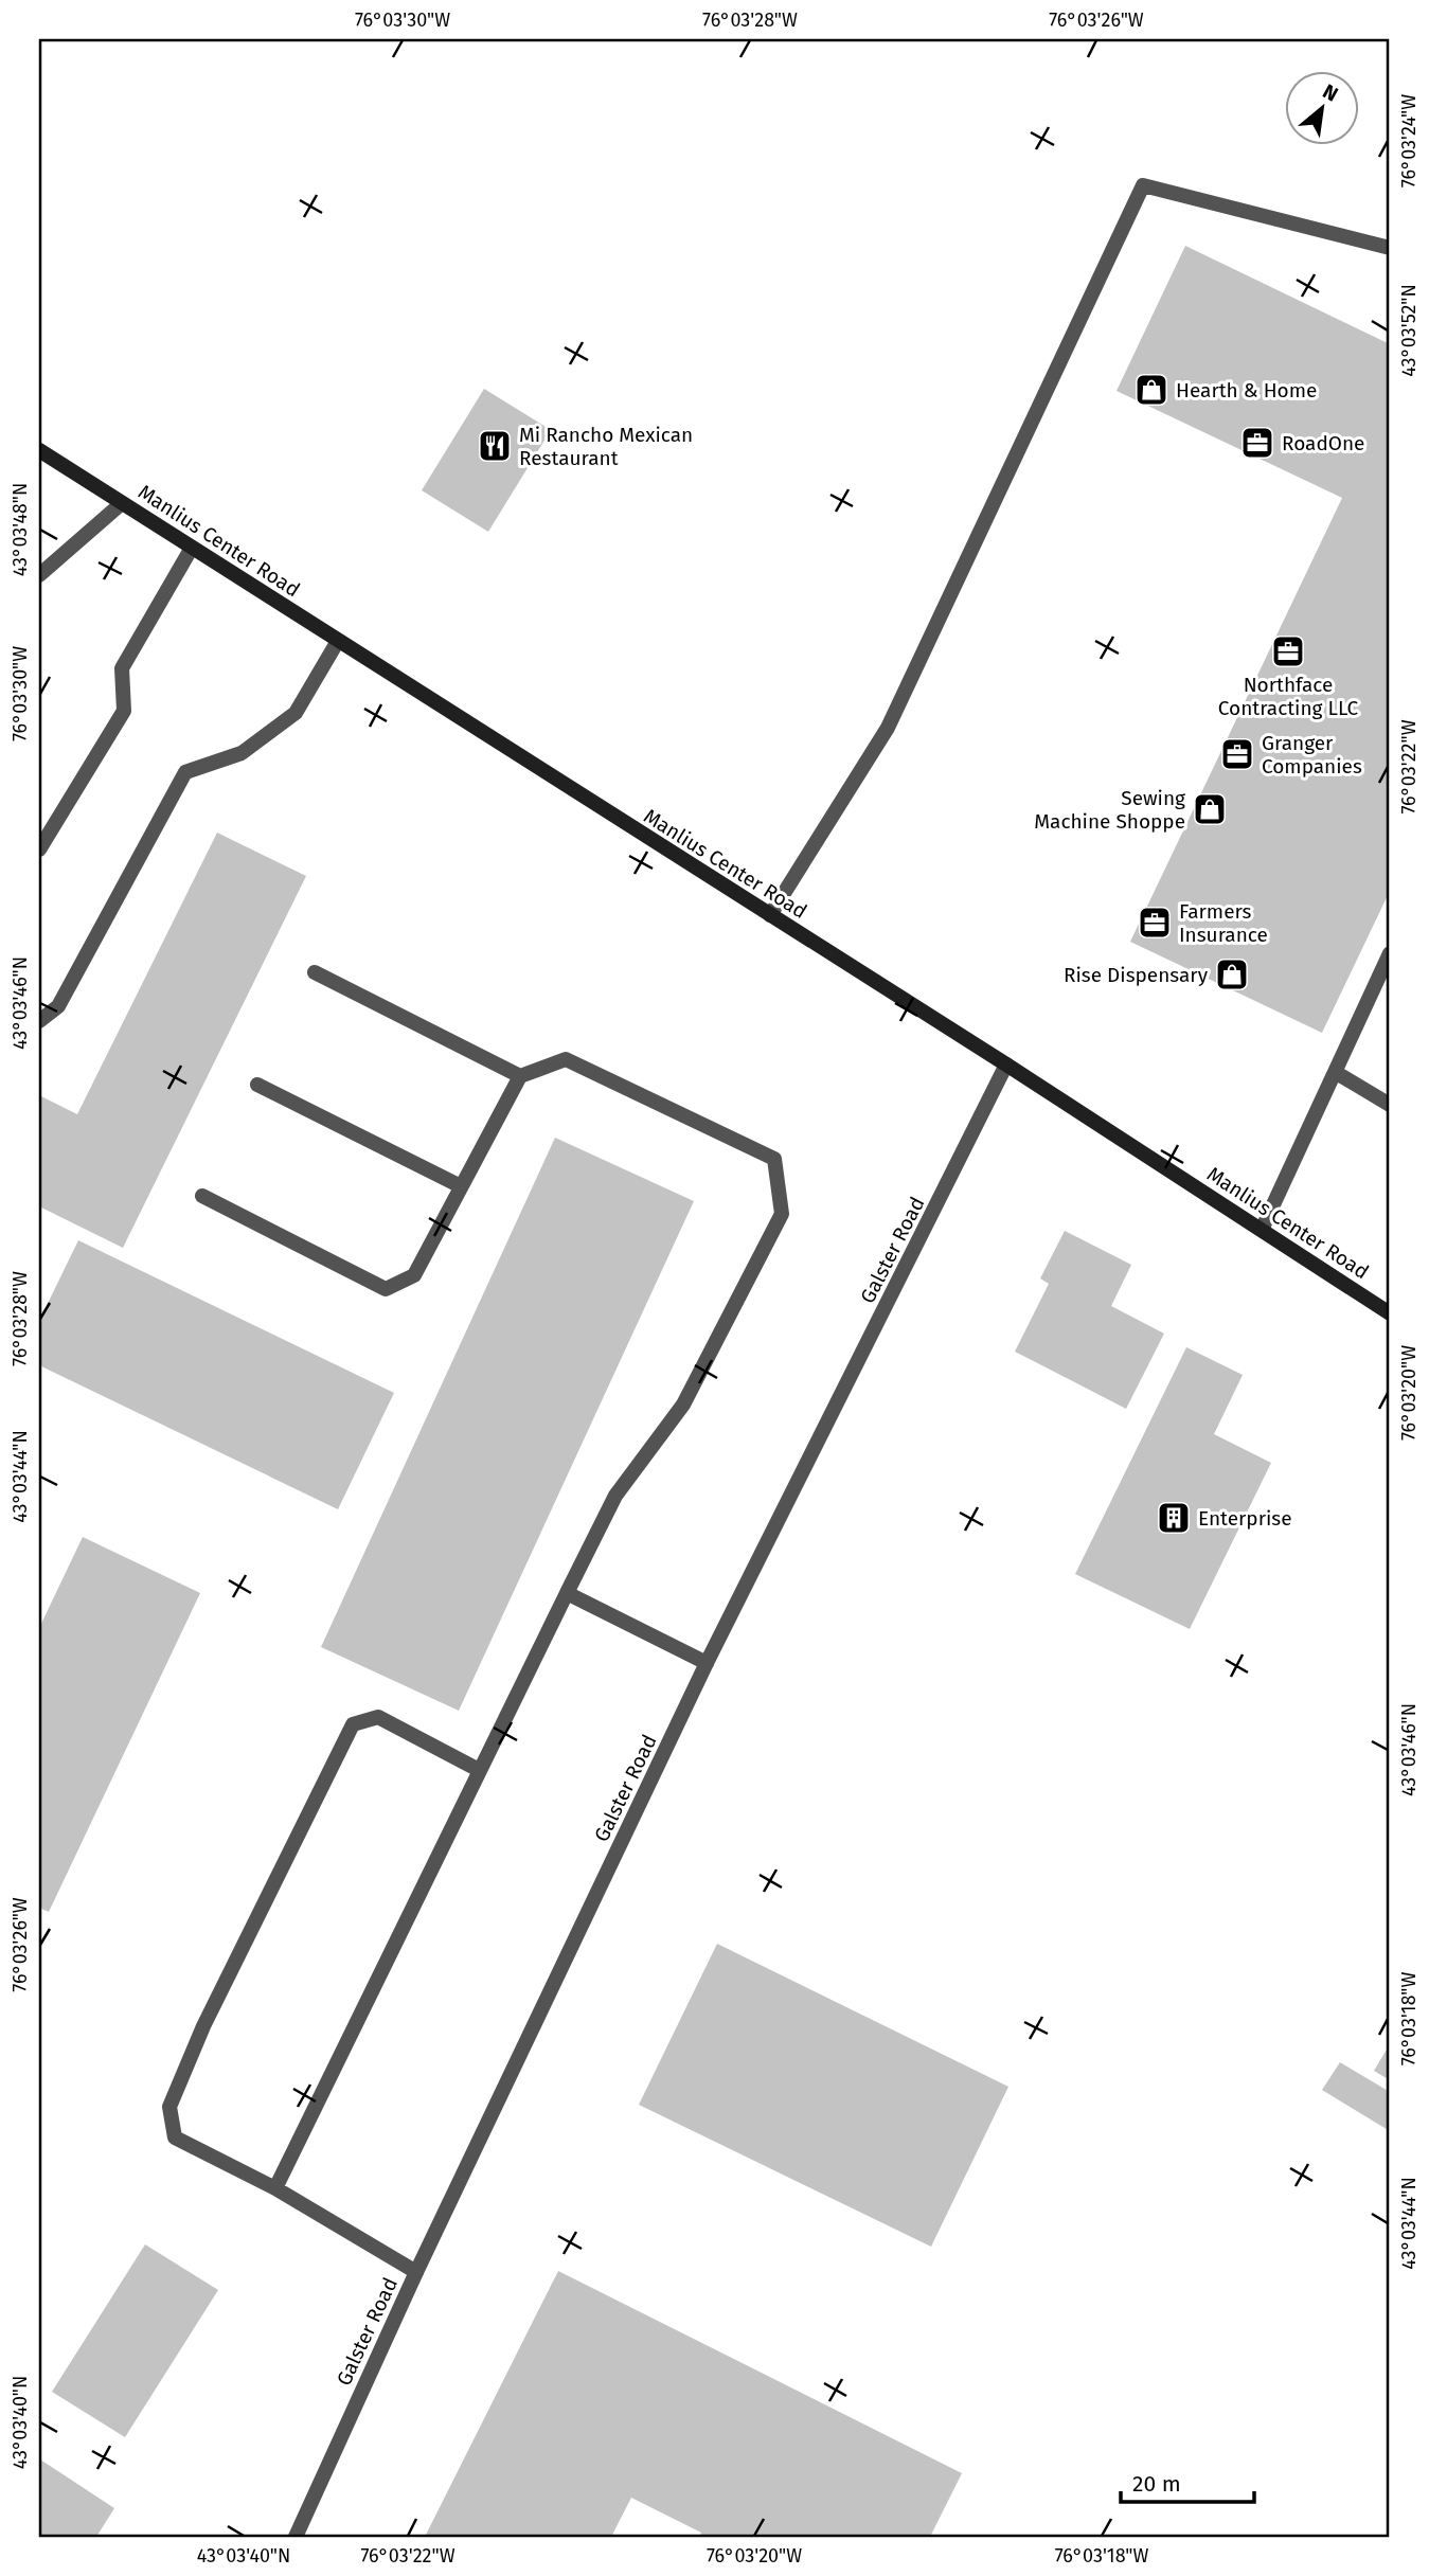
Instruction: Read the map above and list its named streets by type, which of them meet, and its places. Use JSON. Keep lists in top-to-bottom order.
{
  "streets": {
    "main road": ["Manlius Center Road"],
    "street": ["Galster Road"]
  },
  "crossings": [
    ["Manlius Center Road", "Galster Road"]
  ],
  "places": {
    "shop": ["Hearth & Home", "Sewing Machine Shoppe", "Rise Dispensary"],
    "office": [
      "RoadOne",
      "Northface Contracting LLC",
      "Granger Companies",
      "Farmers Insurance"
    ],
    "restaurant": ["Mi Rancho Mexican Restaurant"],
    "building": ["Enterprise"]
  },
  "scale_bar": "20 m",
  "north": "top right",
  "coordinates": [
    "76°03'30\"W",
    "76°03'28\"W",
    "76°03'26\"W",
    "76°03'24\"W",
    "43°03'52\"N",
    "43°03'48\"N",
    "76°03'22\"W",
    "43°03'46\"N",
    "76°03'20\"W",
    "43°03'44\"N",
    "76°03'18\"W",
    "43°03'40\"N"
  ]
}
